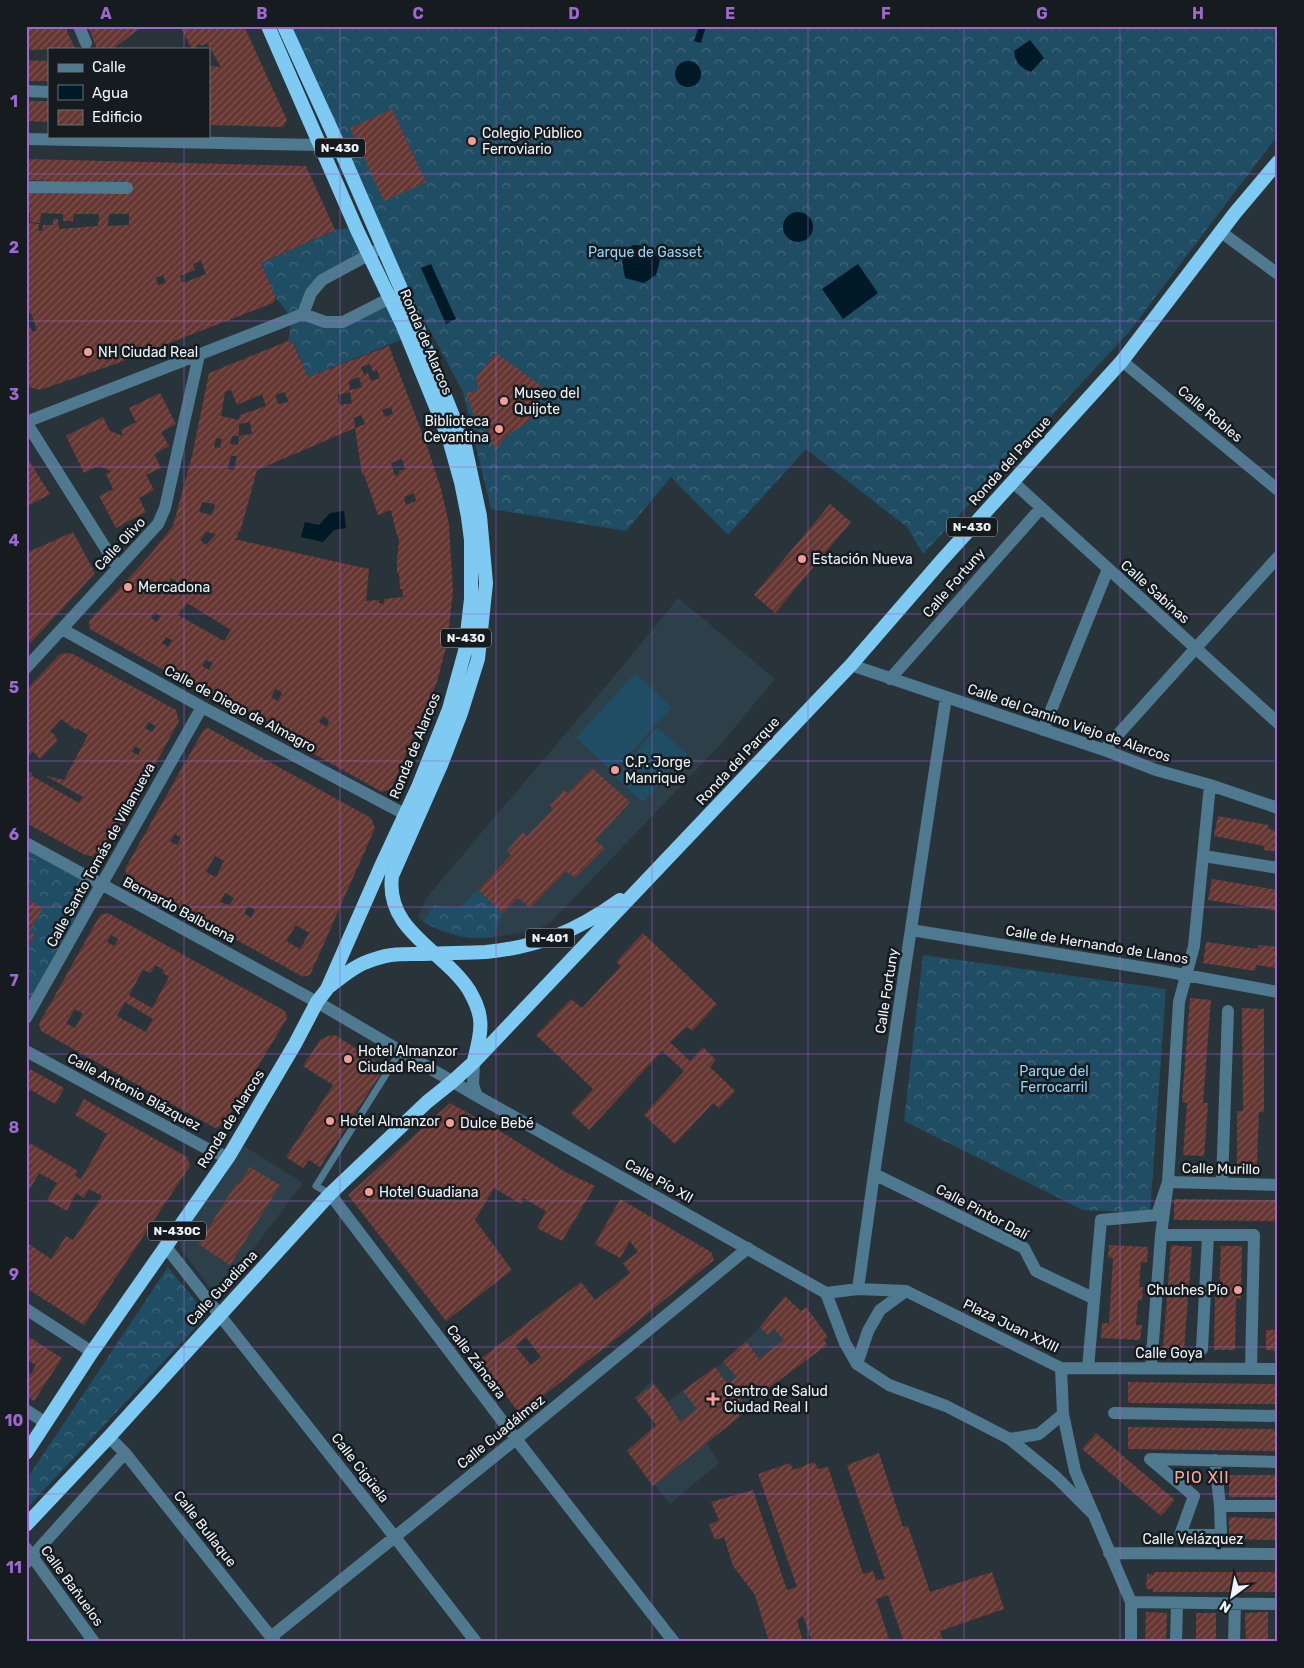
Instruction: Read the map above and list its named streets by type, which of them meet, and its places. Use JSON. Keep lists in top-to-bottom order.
{
  "streets": {
    "highway": [
      "N-430",
      "Ronda de Alarcos",
      "Ronda del Parque",
      "N-401",
      "N-430C",
      "Calle Guadiana"
    ],
    "street": [
      "Calle Robles",
      "Calle Olivo",
      "Calle Fortuny",
      "Calle Sabinas",
      "Calle de Diego de Almagro",
      "Calle del Camino Viejo de Alarcos",
      "Calle Santo Tomás de Villanueva",
      "Bernardo Balbuena",
      "Calle de Hernando de Llanos",
      "Calle Antonio Blázquez",
      "Calle Murillo",
      "Calle Pío XII",
      "Calle Pintor Dalí",
      "Plaza Juan XXIII",
      "Calle Goya",
      "Calle Záncara",
      "Calle Guadálmez",
      "Calle Cigüela",
      "Calle Bullaque",
      "Calle Velázquez",
      "Calle Bañuelos"
    ]
  },
  "crossings": [
    ["N-430", "Ronda de Alarcos"],
    ["Ronda de Alarcos", "Ronda del Parque"],
    ["Ronda de Alarcos", "Calle de Diego de Almagro"],
    ["Ronda de Alarcos", "Bernardo Balbuena"],
    ["Ronda de Alarcos", "Calle Antonio Blázquez"],
    ["Calle Robles", "Ronda del Parque"],
    ["Ronda del Parque", "Calle Sabinas"],
    ["Ronda del Parque", "Calle del Camino Viejo de Alarcos"],
    ["Ronda del Parque", "Calle Pío XII"],
    ["Ronda del Parque", "Calle Guadiana"],
    ["Calle Olivo", "Calle de Diego de Almagro"],
    ["Calle Fortuny", "Calle Sabinas"],
    ["Calle Fortuny", "Calle del Camino Viejo de Alarcos"],
    ["Calle Fortuny", "Calle de Hernando de Llanos"],
    ["Calle Fortuny", "Calle Pintor Dalí"],
    ["Calle Fortuny", "Plaza Juan XXIII"],
    ["Calle de Diego de Almagro", "Calle Santo Tomás de Villanueva"],
    ["Calle Santo Tomás de Villanueva", "Bernardo Balbuena"],
    ["Bernardo Balbuena", "Calle Pío XII"],
    ["Calle Murillo", "Calle Pintor Dalí"],
    ["Calle Pío XII", "Calle Guadiana"],
    ["Calle Pío XII", "Plaza Juan XXIII"],
    ["Calle Pío XII", "Calle Guadálmez"],
    ["Calle Guadiana", "Calle Záncara"],
    ["Calle Guadiana", "Calle Cigüela"],
    ["Calle Guadiana", "Calle Bullaque"],
    ["Plaza Juan XXIII", "Calle Goya"],
    ["Plaza Juan XXIII", "Calle Velázquez"],
    ["Calle Záncara", "Calle Guadálmez"],
    ["Calle Guadálmez", "Calle Cigüela"],
    ["Calle Guadálmez", "Calle Bullaque"]
  ],
  "districts": ["PIO XII"],
  "parks": ["Parque de Gasset", "Parque del Ferrocarril"],
  "places": {
    "other": [
      "Colegio Público Ferroviario",
      "NH Ciudad Real",
      "Museo del Quijote",
      "Biblioteca Cevantina",
      "Estación Nueva",
      "Mercadona",
      "C.P. Jorge Manrique",
      "Hotel Almanzor Ciudad Real",
      "Hotel Almanzor",
      "Dulce Bebé",
      "Hotel Guadiana",
      "Chuches Pío"
    ],
    "health": ["Centro de Salud Ciudad Real I"]
  },
  "legend": ["Calle", "Agua", "Edificio"],
  "north": "bottom left",
  "grid": {
    "columns": [
      "A",
      "B",
      "C",
      "D",
      "E",
      "F",
      "G",
      "H"
    ],
    "rows": [
      "1",
      "2",
      "3",
      "4",
      "5",
      "6",
      "7",
      "8",
      "9",
      "10",
      "11"
    ]
  }
}
